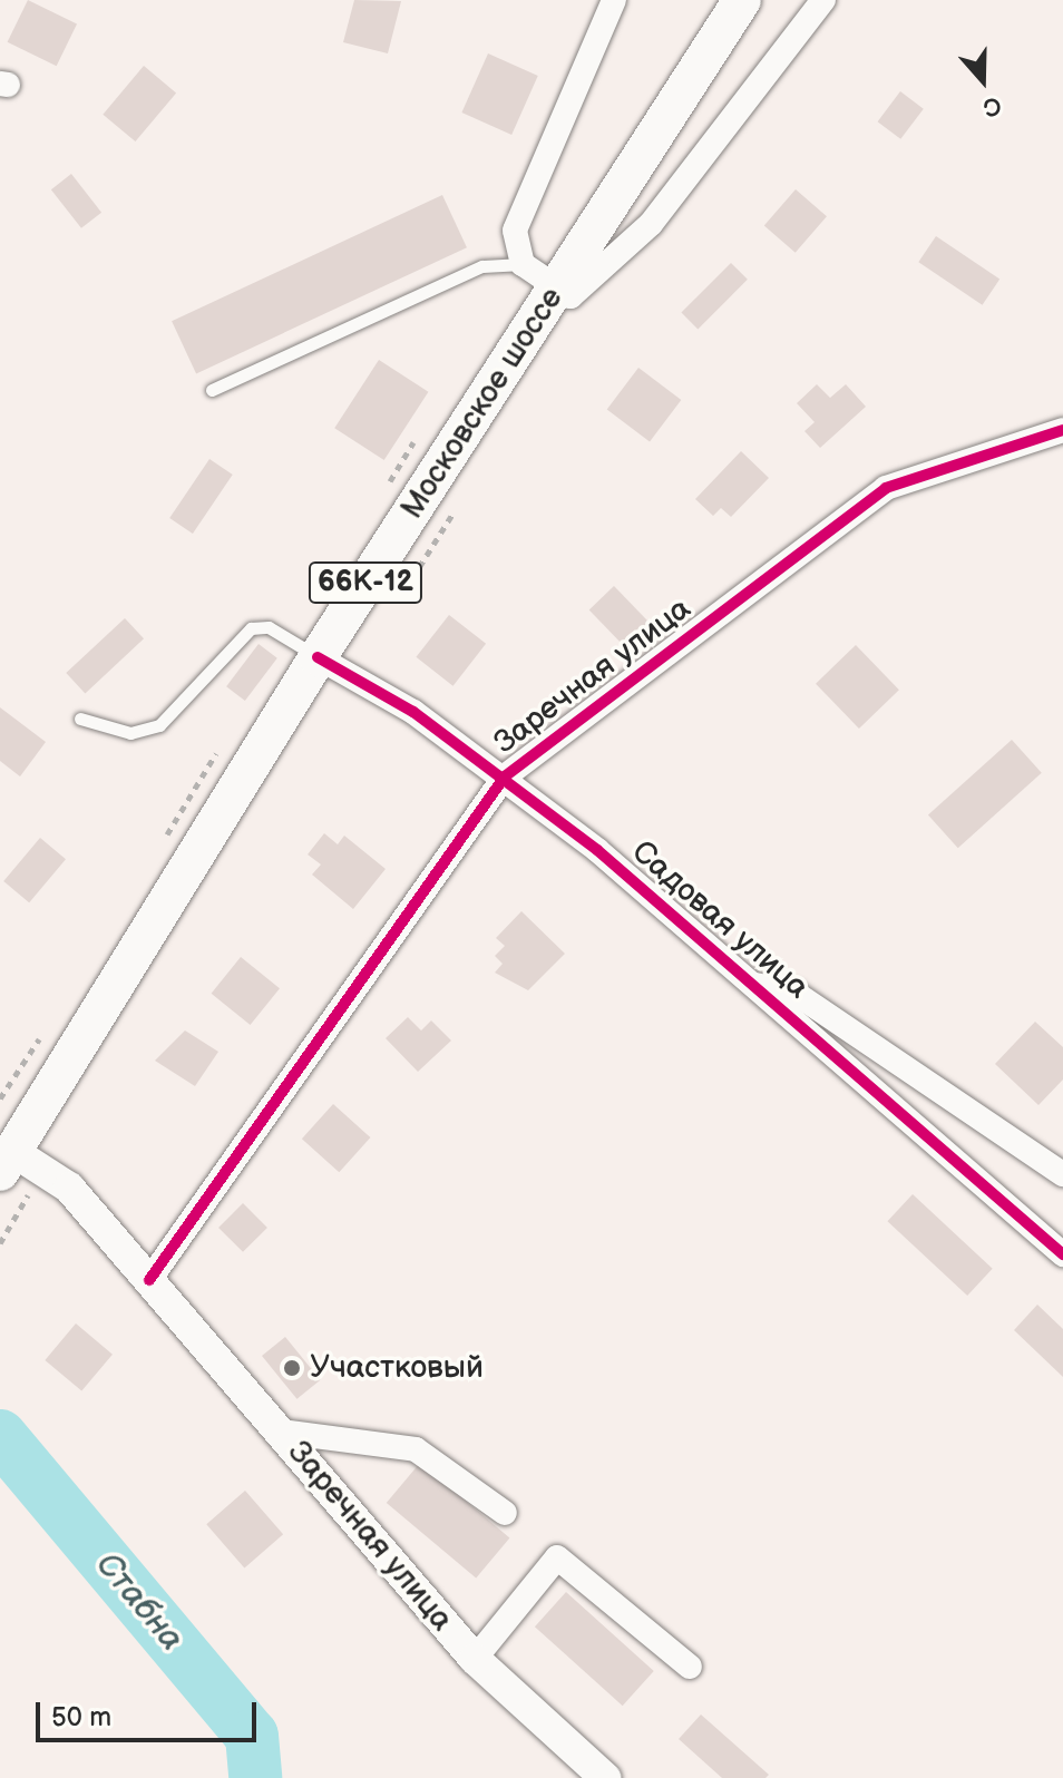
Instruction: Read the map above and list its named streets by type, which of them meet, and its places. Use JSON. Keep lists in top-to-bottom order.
{
  "streets": {
    "main road": ["Московское шоссе", "66К-12"],
    "street": ["Заречная улица", "Садовая улица"]
  },
  "crossings": [
    ["Московское шоссе", "Заречная улица"],
    ["Московское шоссе", "Садовая улица"],
    ["Заречная улица", "Садовая улица"]
  ],
  "water": ["Стабна"],
  "places": ["Участковый"],
  "scale_bar": "50 m",
  "north": "bottom"
}
